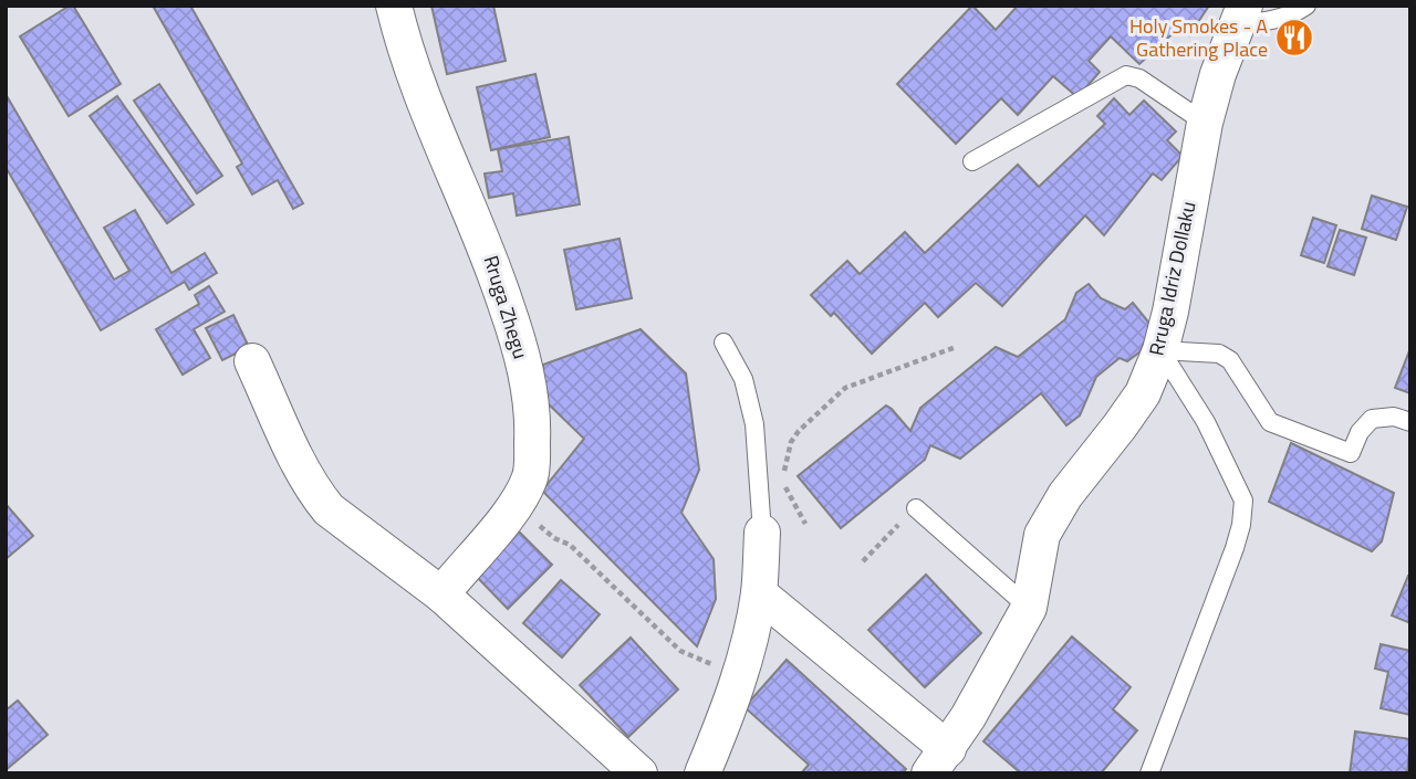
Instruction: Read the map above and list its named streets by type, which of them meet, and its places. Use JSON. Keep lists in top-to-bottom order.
{
  "streets": {
    "street": ["Rruga Idriz Dollaku", "Rruga Zhegu"]
  },
  "places": {
    "restaurant": ["Holy Smokes - A Gathering Place"]
  }
}
